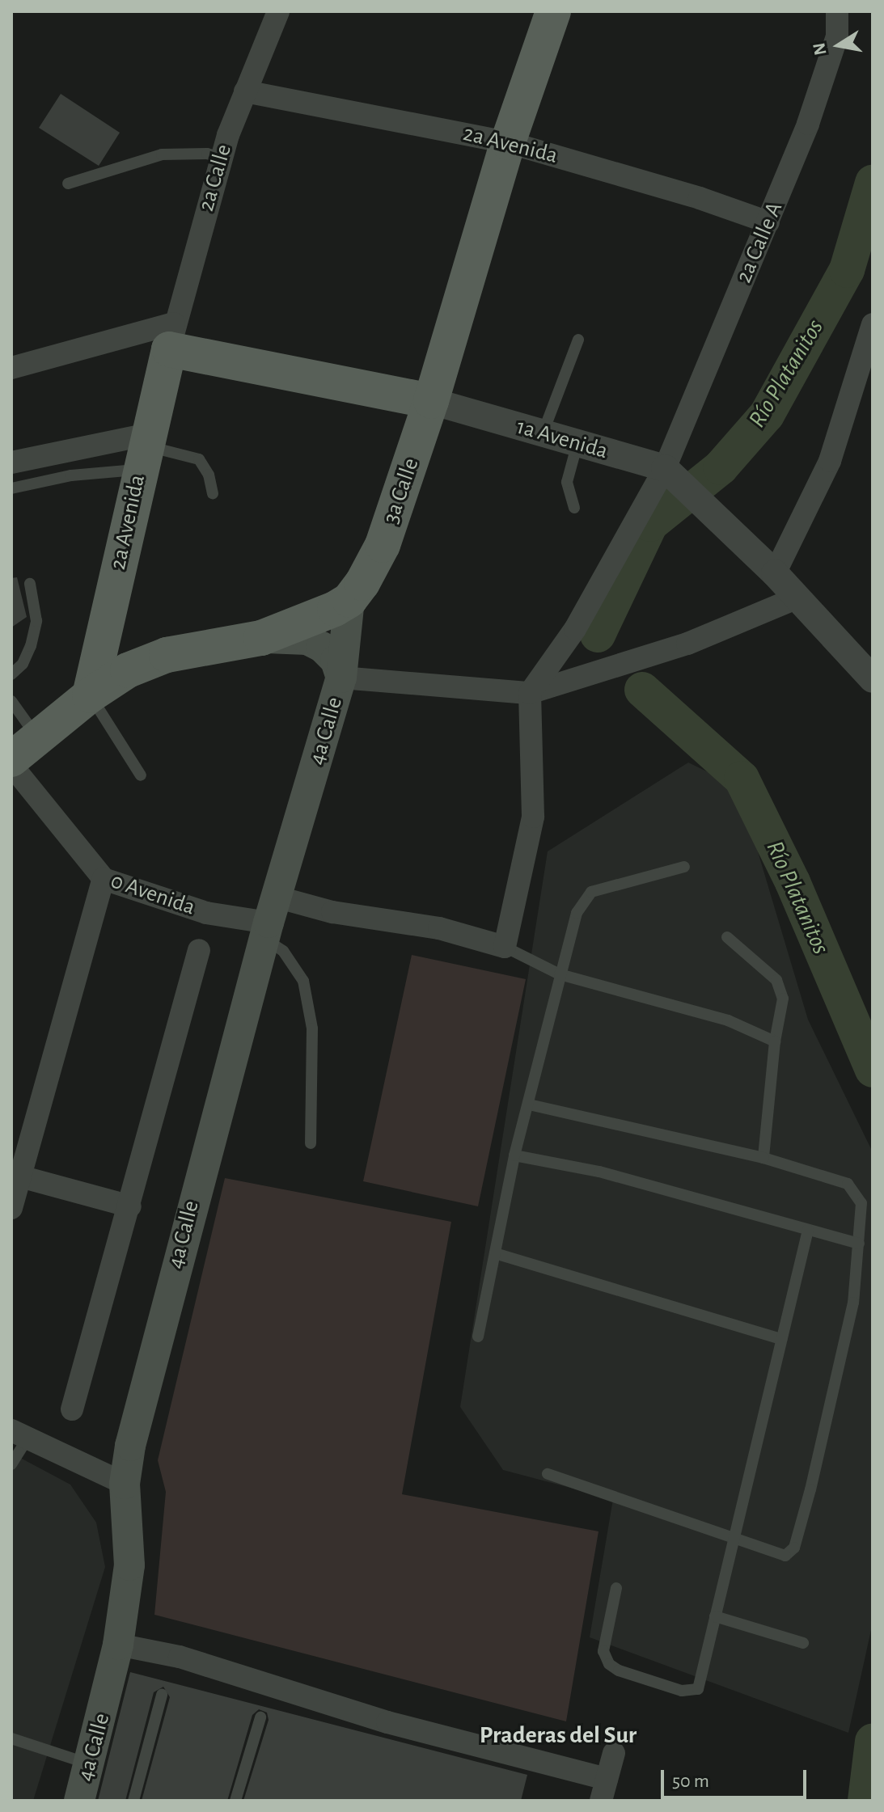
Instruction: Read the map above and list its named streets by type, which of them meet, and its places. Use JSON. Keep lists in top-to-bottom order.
{
  "streets": {
    "main road": [
      "2a Avenida",
      "1a Avenida",
      "3a Calle",
      "4a Calle"
    ],
    "street": ["2a Calle", "2a Calle A", "0 Avenida"]
  },
  "crossings": [
    ["2a Avenida", "2a Calle"],
    ["2a Avenida", "2a Calle A"],
    ["2a Avenida", "1a Avenida"],
    ["2a Avenida", "3a Calle"],
    ["2a Calle", "1a Avenida"],
    ["2a Calle A", "1a Avenida"],
    ["1a Avenida", "3a Calle"],
    ["3a Calle", "4a Calle"],
    ["4a Calle", "0 Avenida"]
  ],
  "districts": ["Praderas del Sur"],
  "water": ["Río Platanitos"],
  "scale_bar": "50 m",
  "north": "left"
}
